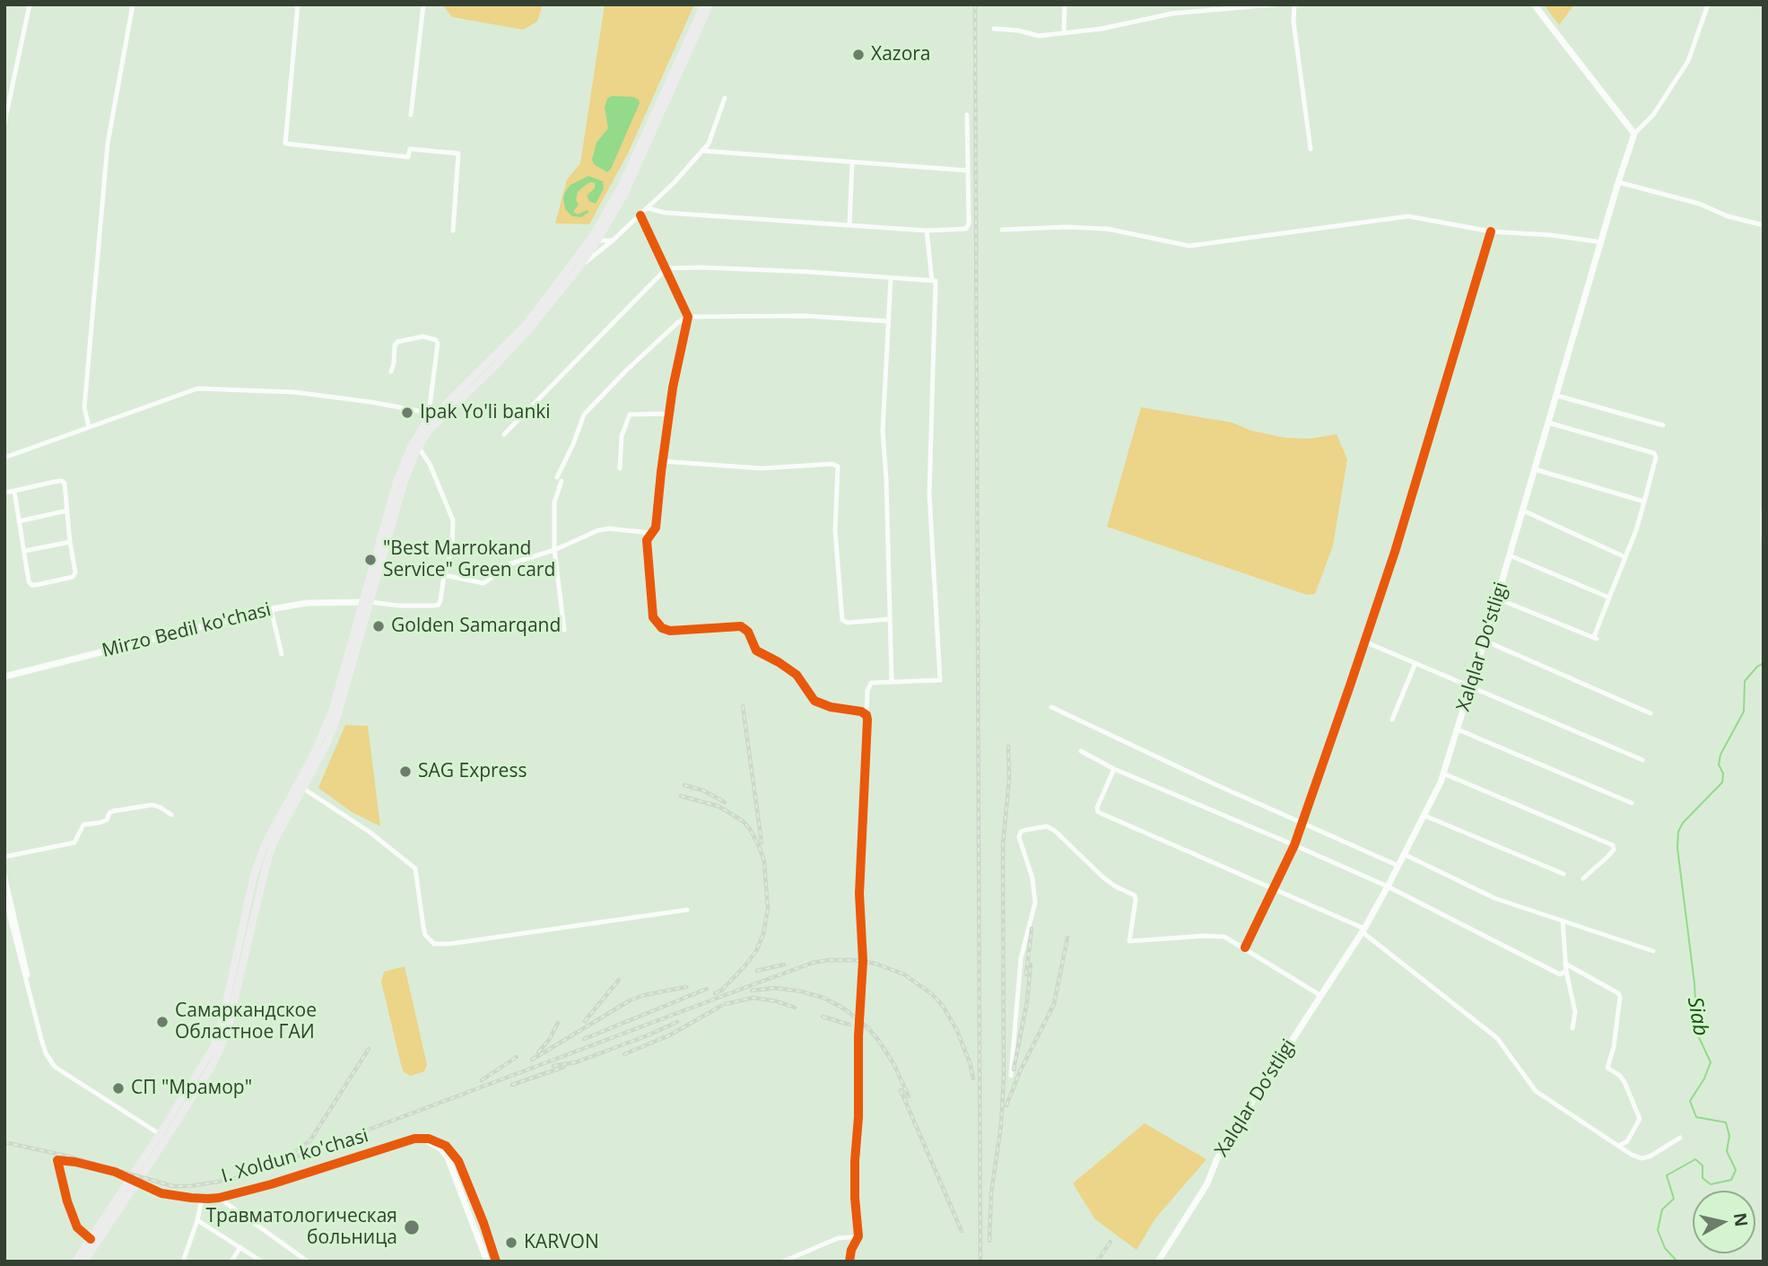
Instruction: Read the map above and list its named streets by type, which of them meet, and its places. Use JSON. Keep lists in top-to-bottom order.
{
  "streets": {
    "main road": ["Mirzo Bedil ko'chasi", "Xalqlar Do’stligi", "I. Xoldun ko'chasi"]
  },
  "water": ["Siab"],
  "places": [
    "Xazora",
    "Ipak Yo'li banki",
    "\"Best Marrokand Service\" Green card",
    "Golden Samarqand",
    "SAG Express",
    "Самаркандское Областное ГАИ",
    "СП \"Мрамор\"",
    "Травматологическая больница",
    "KARVON"
  ],
  "north": "right"
}
